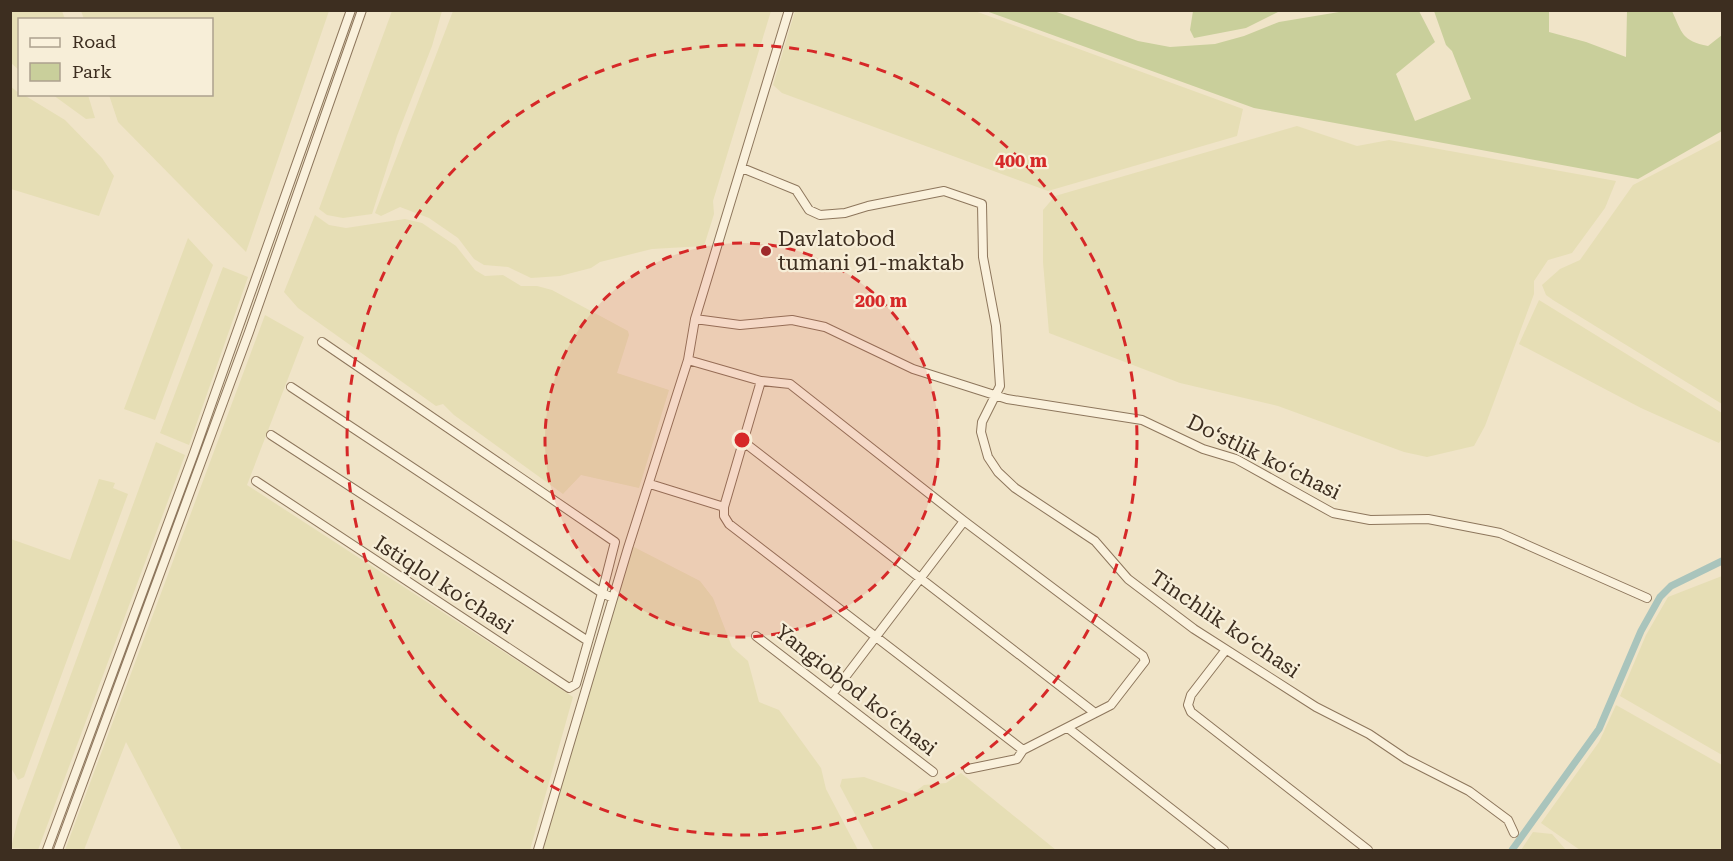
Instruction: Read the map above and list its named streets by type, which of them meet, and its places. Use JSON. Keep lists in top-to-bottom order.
{
  "streets": {
    "street": [
      "Doʻstlik koʻchasi",
      "Istiqlol koʻchasi",
      "Tinchlik koʻchasi",
      "Yangiobod koʻchasi"
    ]
  },
  "crossings": [
    ["Doʻstlik koʻchasi", "Tinchlik koʻchasi"]
  ],
  "places": ["Davlatobod tumani 91-maktab"],
  "legend": ["Road", "Park"],
  "rings": ["400 m", "200 m"]
}
